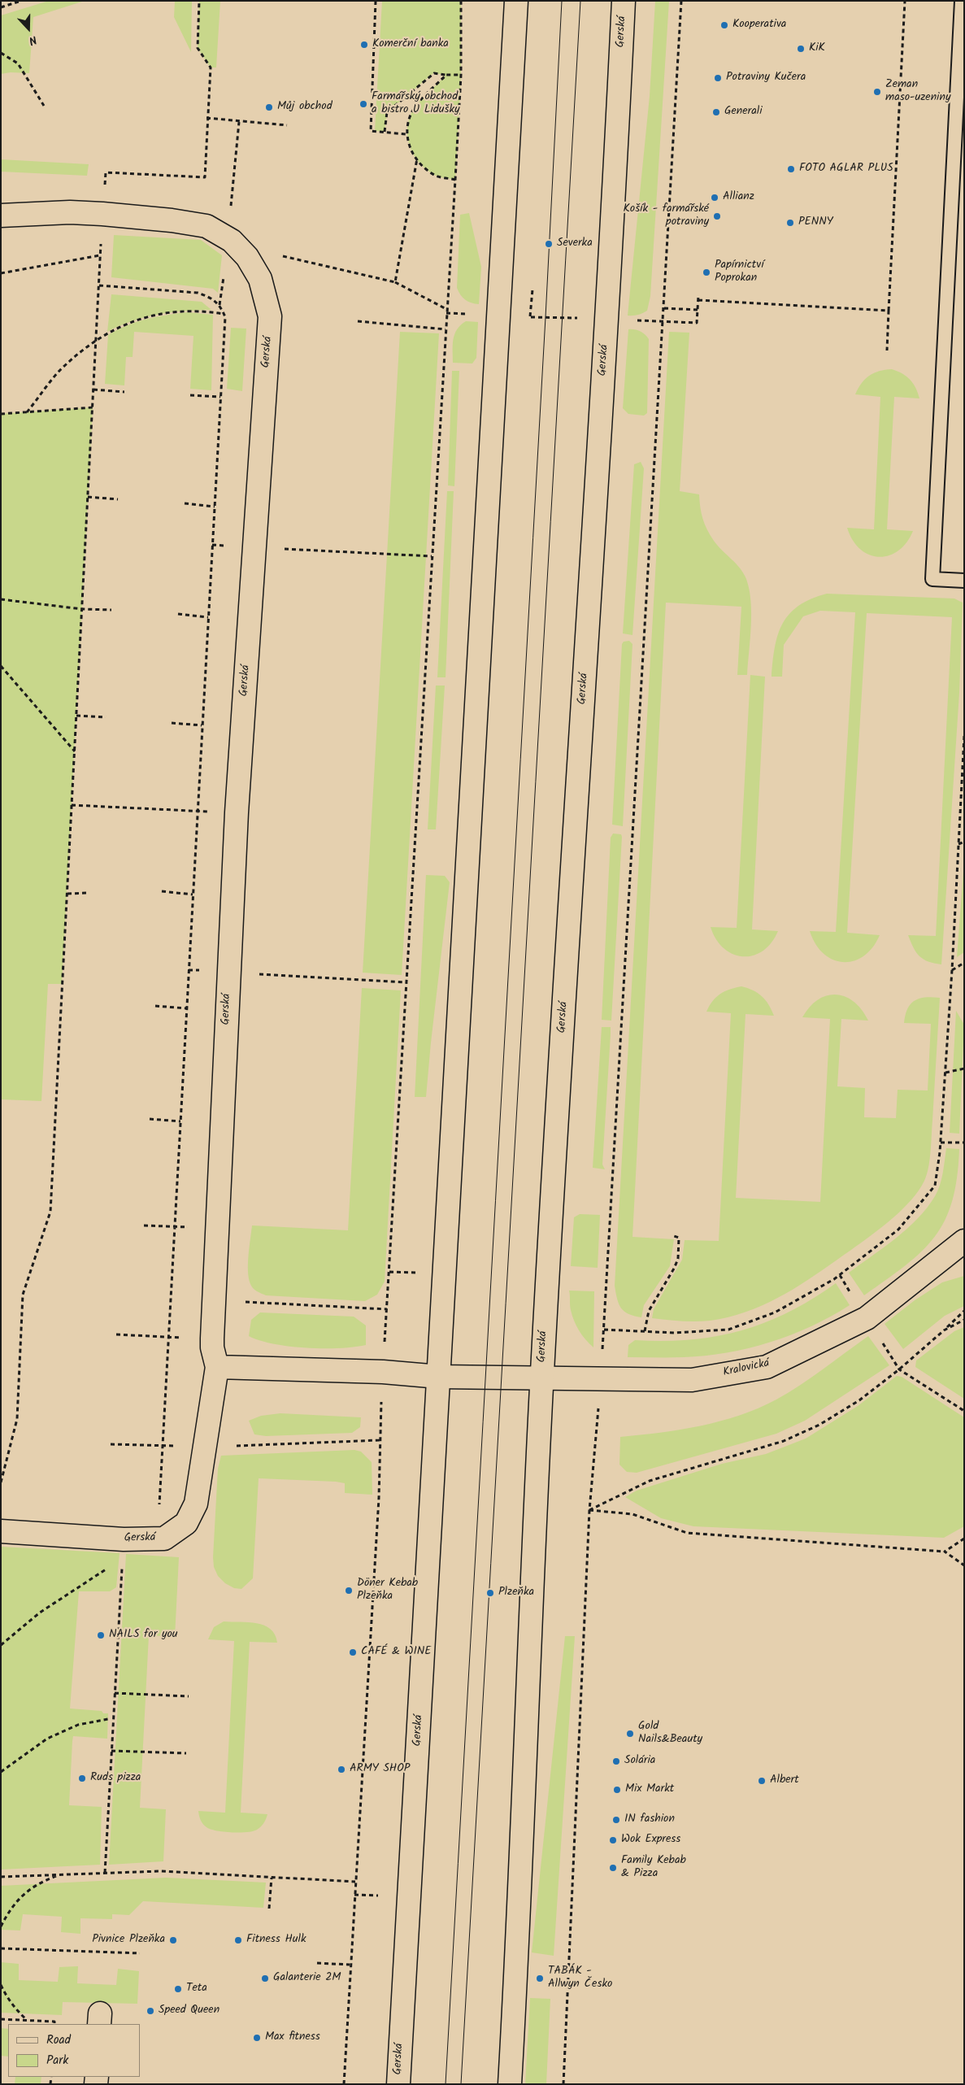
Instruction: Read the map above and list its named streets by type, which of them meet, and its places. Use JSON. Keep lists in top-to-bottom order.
{
  "streets": {
    "street": ["Gerská", "Kralovická"]
  },
  "crossings": [
    ["Gerská", "Kralovická"]
  ],
  "places": [
    "Kooperativa",
    "Komerční banka",
    "KiK",
    "Potraviny Kučera",
    "Zeman maso-uzeniny",
    "Farmářský obchod a bistro U Lidušky",
    "Můj obchod",
    "Generali",
    "FOTO AGLAR PLUS",
    "Allianz",
    "Košík - farmářské potraviny",
    "PENNY",
    "Severka",
    "Papírnictví Poprokan",
    "Döner Kebab Plzeňka",
    "Plzeňka",
    "NAILS for you",
    "CAFÉ & WINE",
    "Gold Nails&Beauty",
    "Solária",
    "ARMY SHOP",
    "Ruds pizza",
    "Albert",
    "Mix Markt",
    "IN fashion",
    "Wok Express",
    "Family Kebab & Pizza",
    "Pivnice Plzeňka",
    "Fitness Hulk",
    "Galanterie 2M",
    "TABÁK - Allwyn Česko",
    "Teta",
    "Speed Queen",
    "Max fitness"
  ],
  "legend": ["Road", "Park"],
  "north": "bottom"
}
